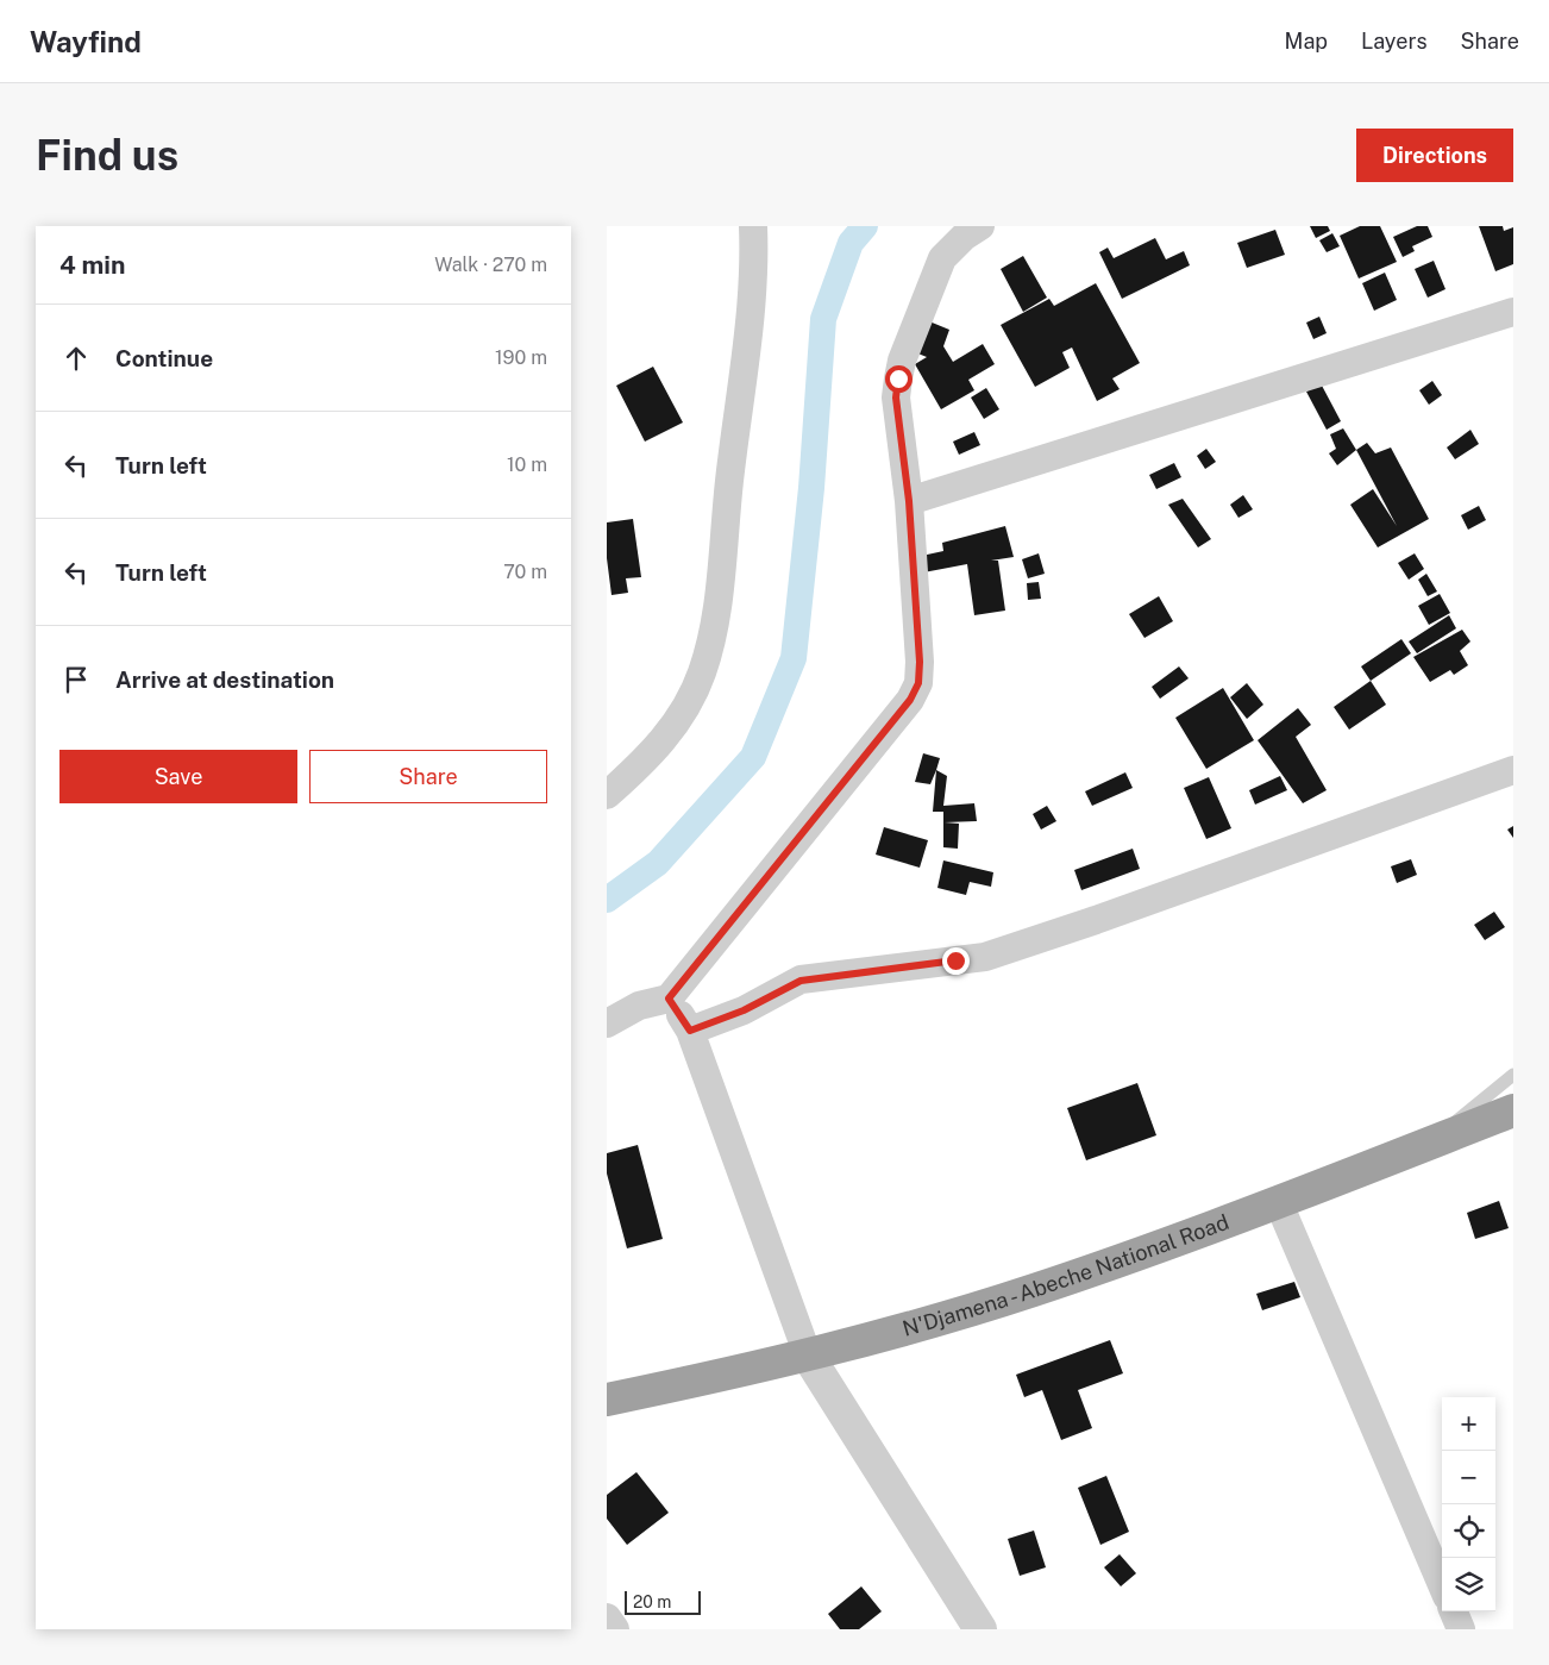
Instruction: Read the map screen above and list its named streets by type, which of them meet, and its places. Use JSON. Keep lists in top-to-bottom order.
{
  "streets": {
    "highway": ["N'Djamena - Abeche National Road"]
  },
  "scale_bar": "20 m",
  "page": {
    "header": "Wayfind",
    "nav": ["Map", "Layers", "Share"],
    "buttons": [
      "Directions",
      ["Save", "Share"]
    ],
    "title": "Find us",
    "heading": ["4 min", "Walk · 270 m"],
    "list": [
      ["Continue", "190 m"],
      ["Turn left", "10 m"],
      ["Turn left", "70 m"],
      "Arrive at destination"
    ],
    "map_buttons": ["+", "−"],
    "scale": "20 m"
  }
}
